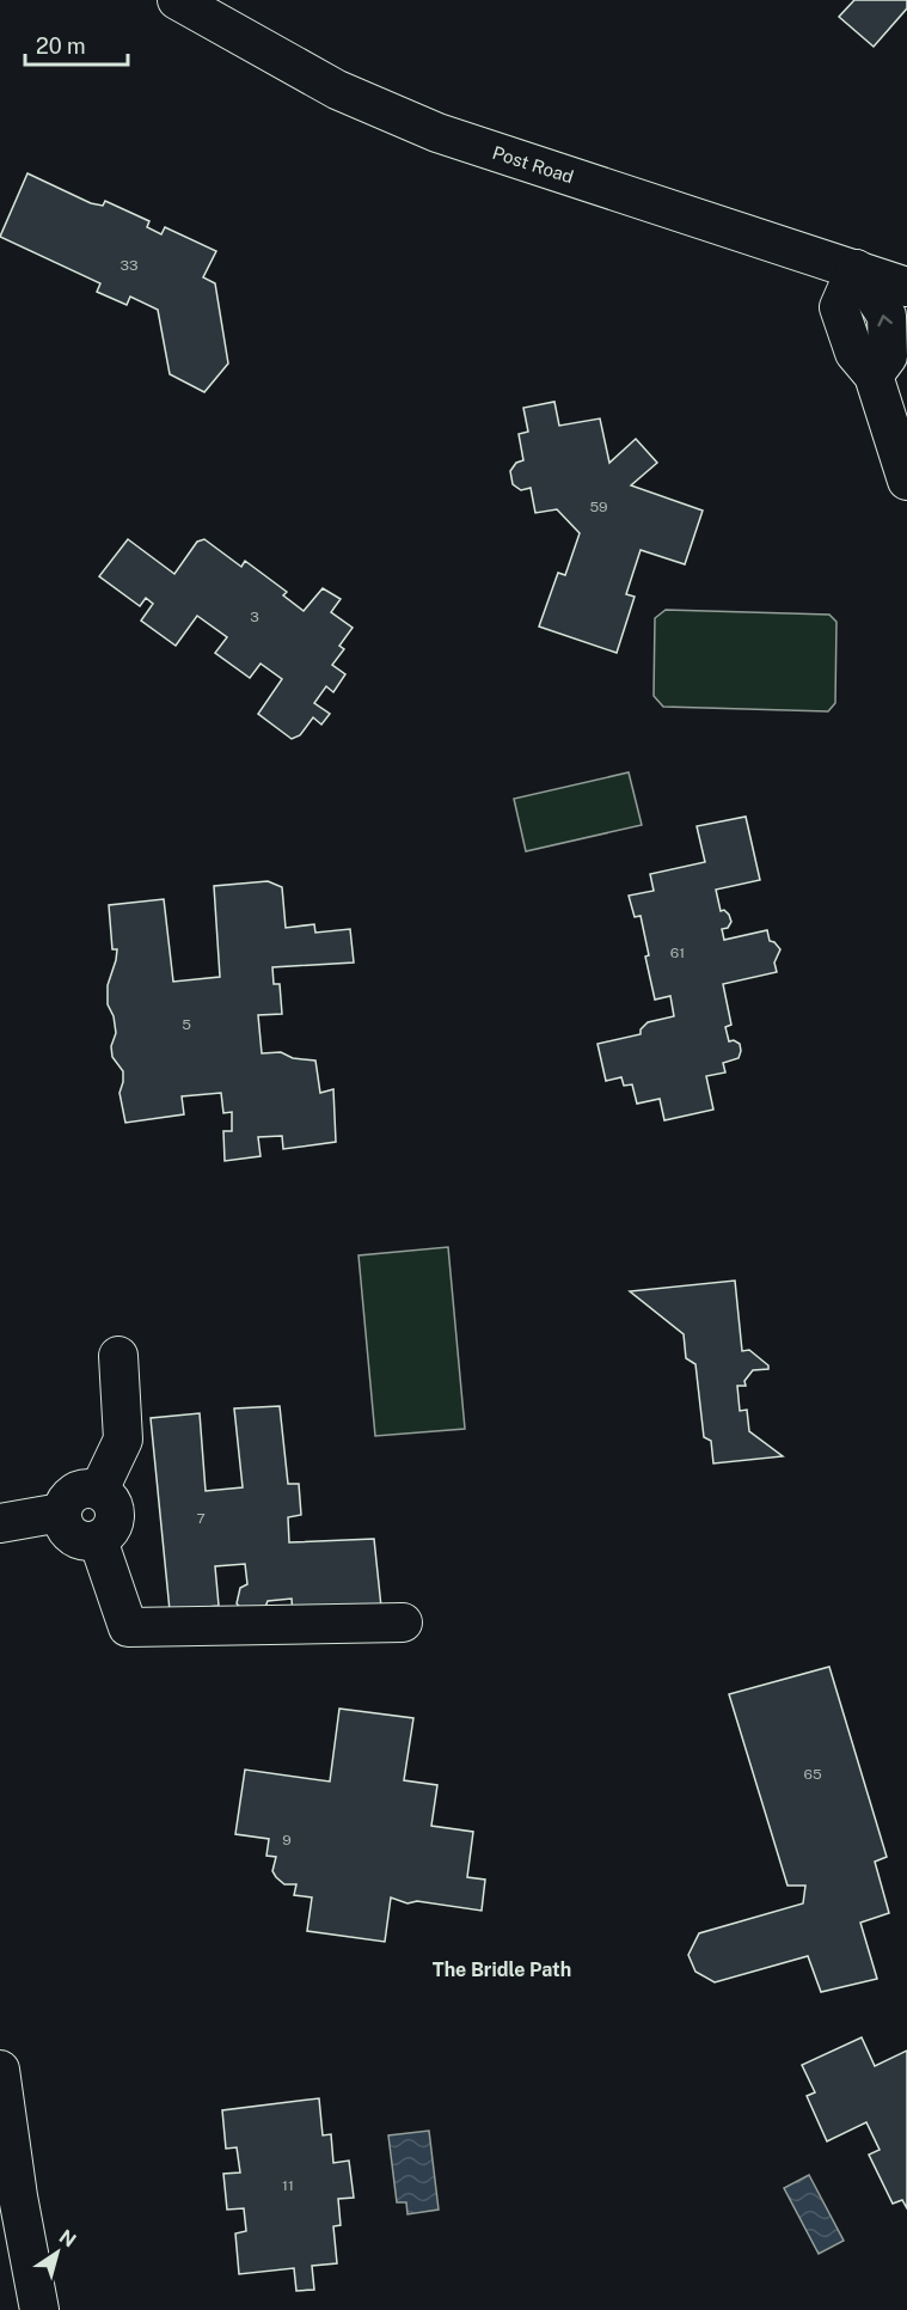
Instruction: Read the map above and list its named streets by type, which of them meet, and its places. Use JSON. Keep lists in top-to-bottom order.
{
  "streets": {
    "street": ["Post Road"]
  },
  "districts": ["The Bridle Path"],
  "house_numbers": [
    "33",
    "59",
    "3",
    "61",
    "5",
    "7",
    "65",
    "9",
    "11"
  ],
  "scale_bar": "20 m",
  "north": "top right"
}
